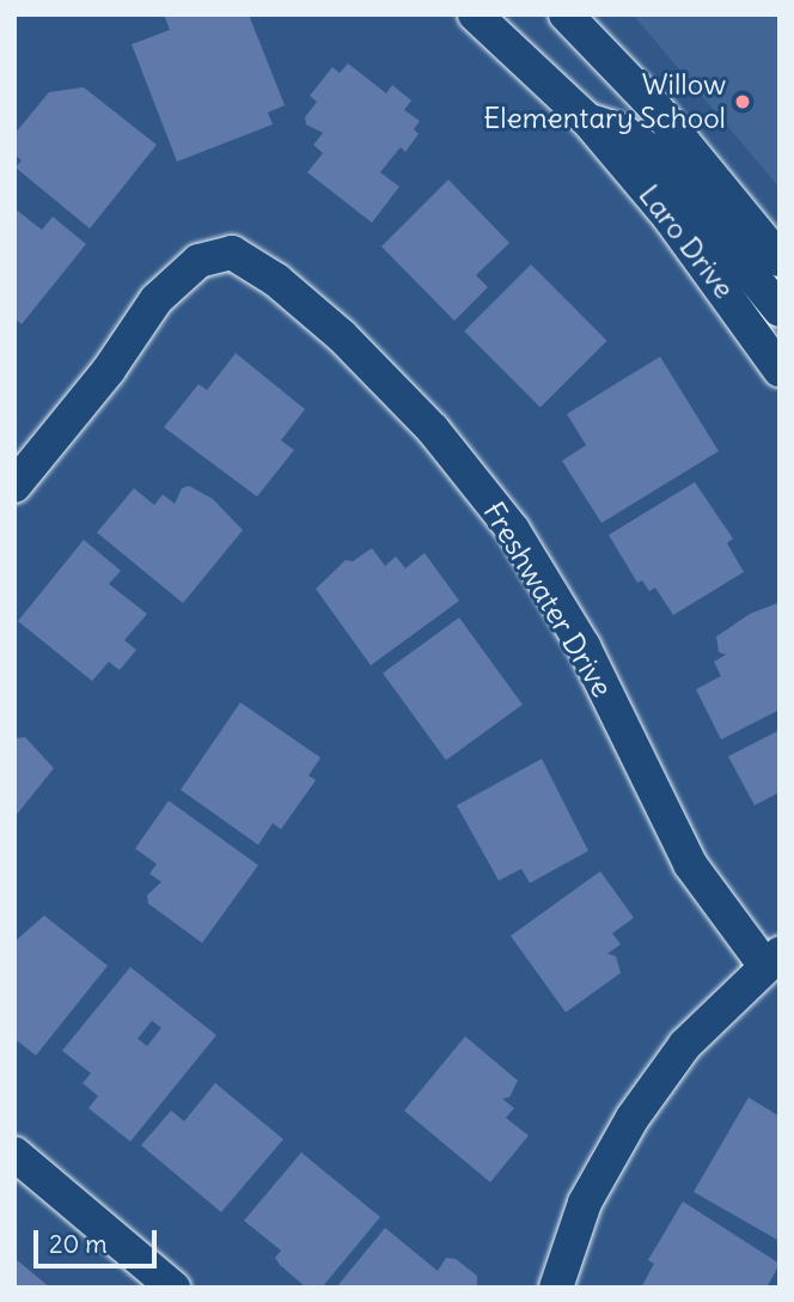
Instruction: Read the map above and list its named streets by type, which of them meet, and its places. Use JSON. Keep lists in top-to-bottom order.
{
  "streets": {
    "street": ["Laro Drive", "Freshwater Drive"]
  },
  "places": ["Willow Elementary School"],
  "scale_bar": "20 m"
}
